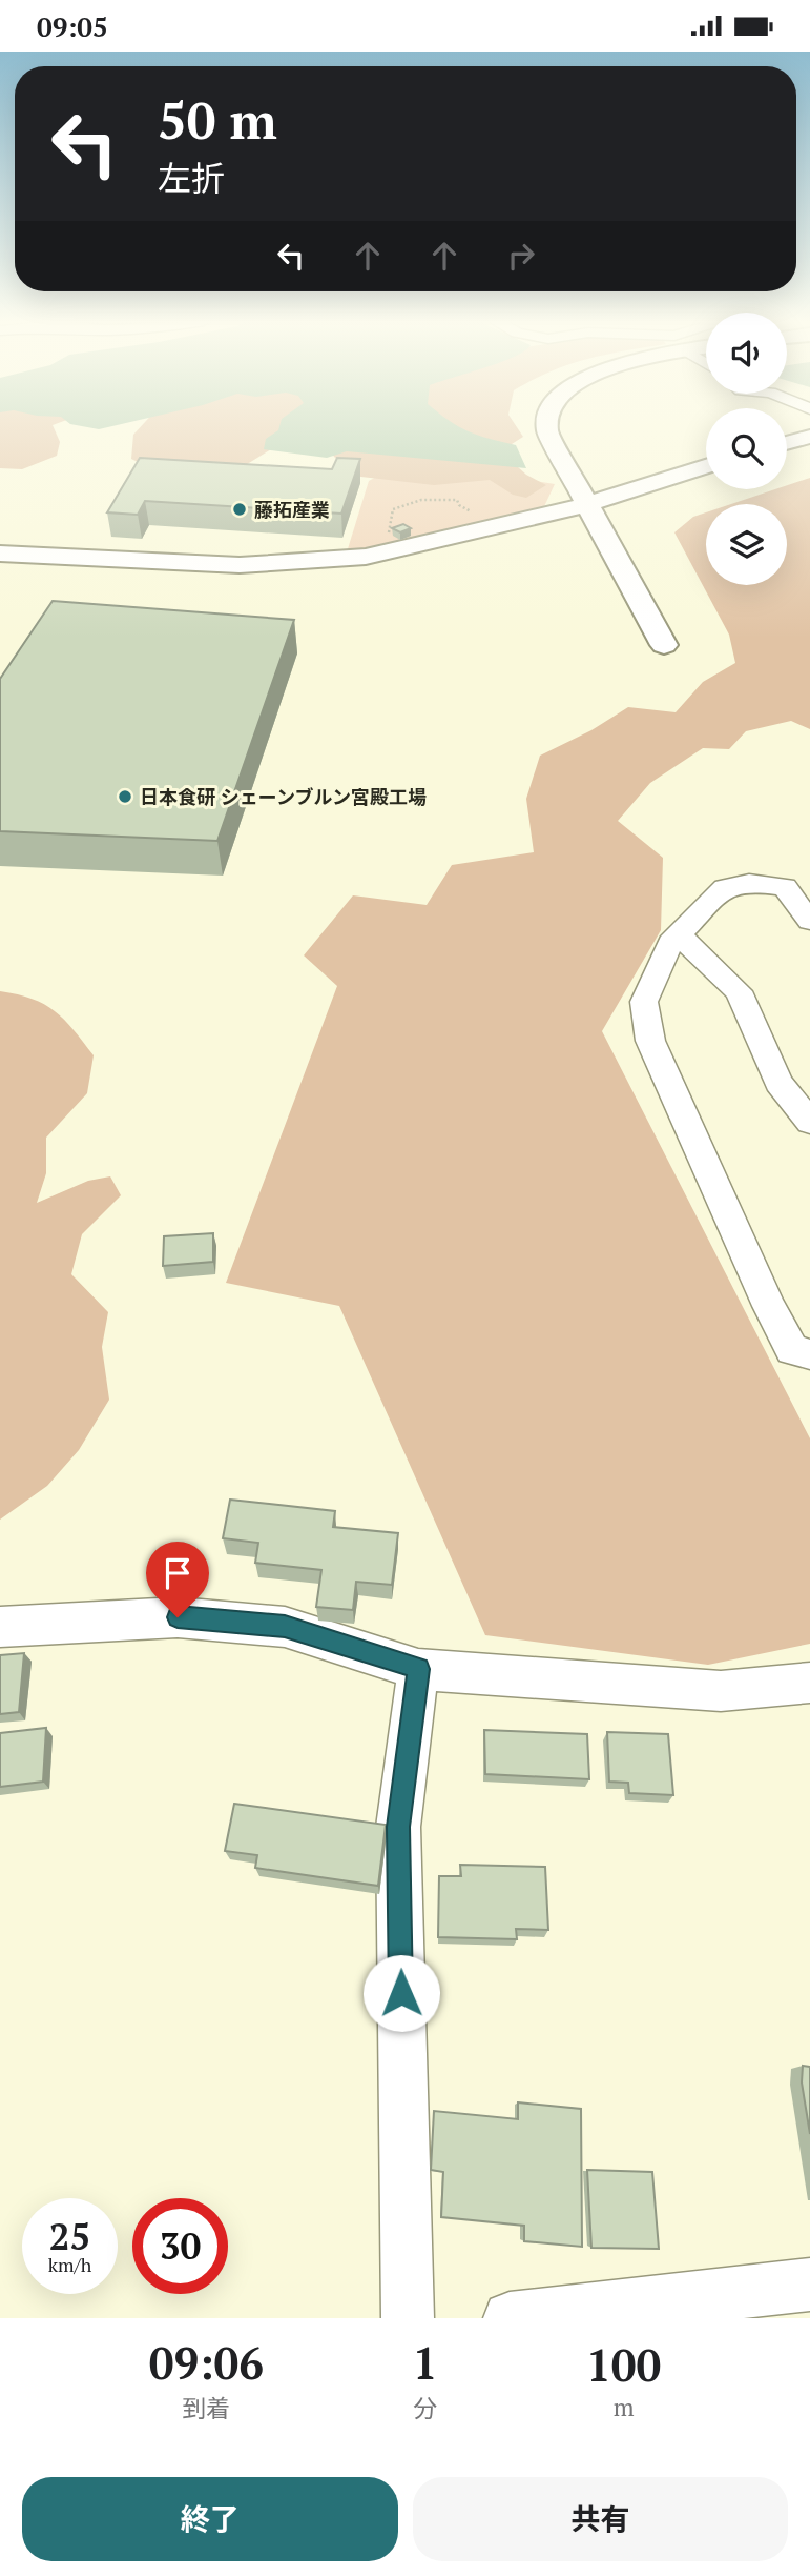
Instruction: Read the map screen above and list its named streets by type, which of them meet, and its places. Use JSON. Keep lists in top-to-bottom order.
{
  "places": ["藤拓産業", "日本食研 シェーンブルン宮殿工場"],
  "page": {
    "status": "09:05",
    "turn": ["50 m", "左折"],
    "speed": "25 km/h",
    "limit": "30",
    "eta": [
      "09:06",
      "到着",
      "1",
      "分",
      "100",
      "m"
    ],
    "buttons": ["終了", "共有"]
  }
}
